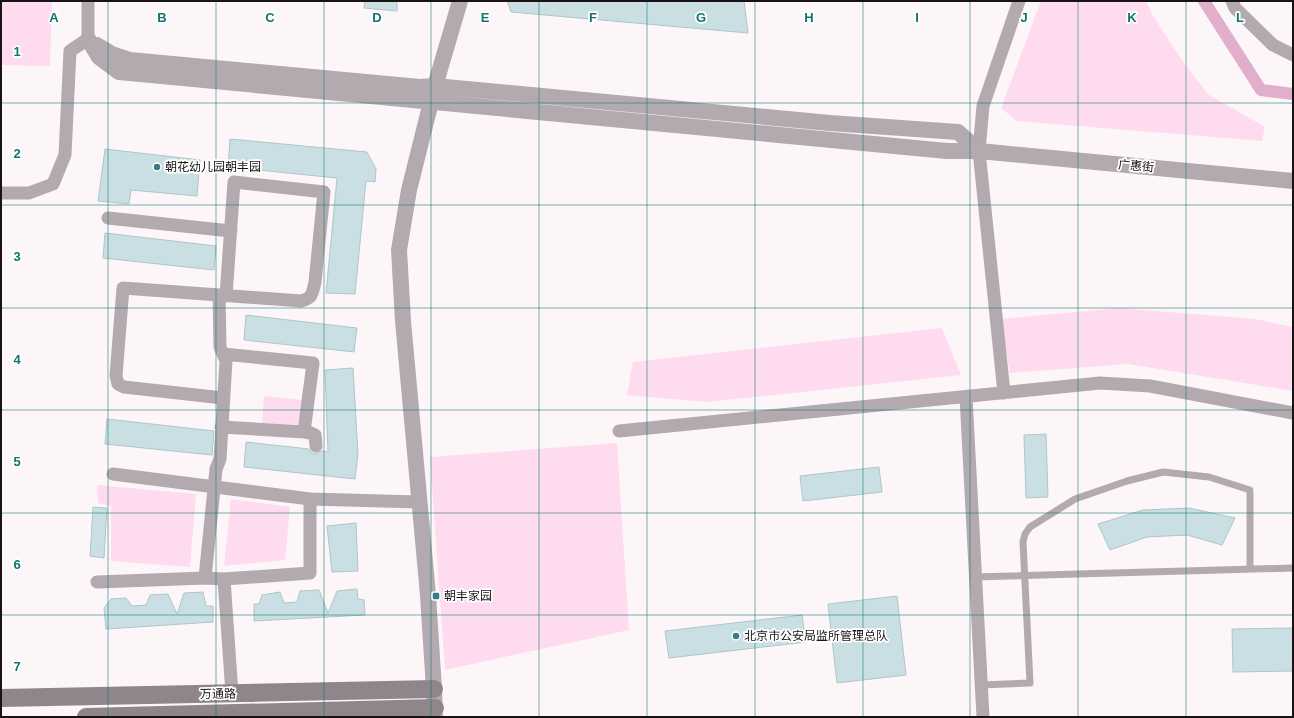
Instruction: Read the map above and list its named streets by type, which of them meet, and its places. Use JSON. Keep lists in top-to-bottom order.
{
  "streets": {
    "main road": ["万通路"],
    "street": ["广惠街"]
  },
  "places": {
    "other": ["朝花幼儿园朝丰园", "北京市公安局监所管理总队"],
    "transit": ["朝丰家园"]
  },
  "grid": {
    "columns": [
      "A",
      "B",
      "C",
      "D",
      "E",
      "F",
      "G",
      "H",
      "I",
      "J",
      "K",
      "L"
    ],
    "rows": [
      "1",
      "2",
      "3",
      "4",
      "5",
      "6",
      "7"
    ]
  }
}
